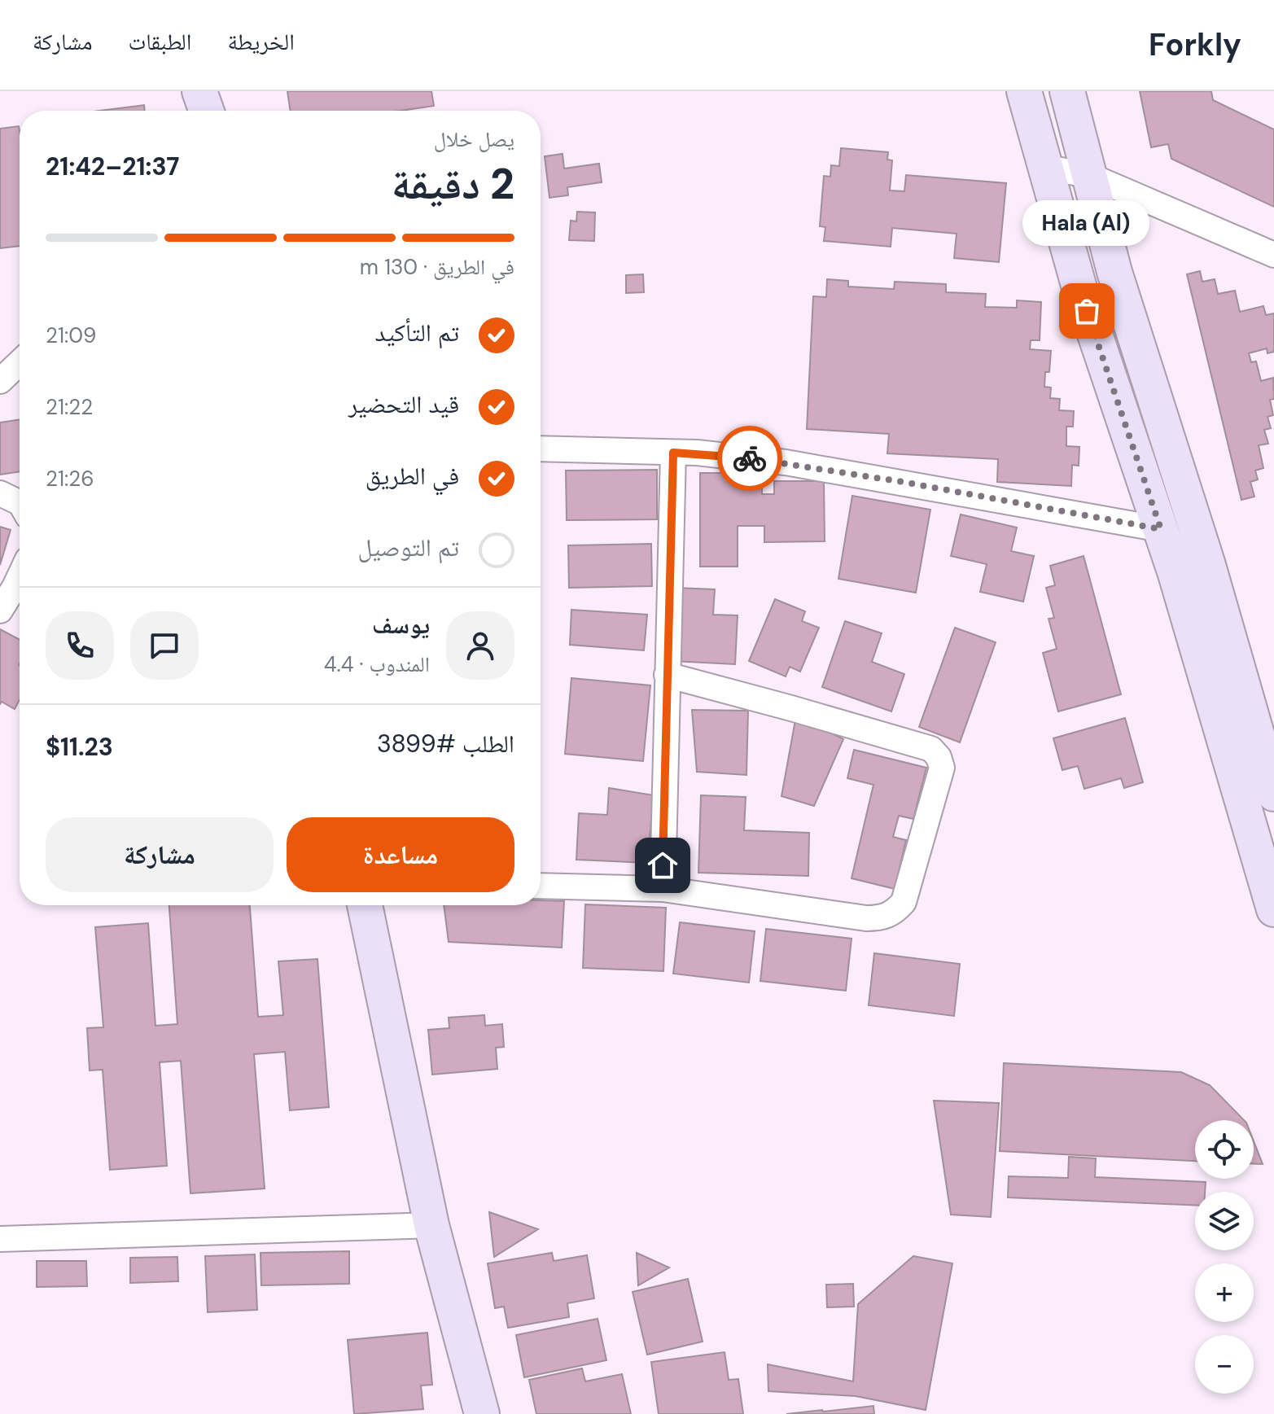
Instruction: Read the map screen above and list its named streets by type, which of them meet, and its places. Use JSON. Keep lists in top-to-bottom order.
{
  "places": ["Hala (Al)"],
  "page": {
    "header": "Forkly",
    "nav": ["الخريطة", "الطبقات", "مشاركة"],
    "heading": ["2 دقيقة", "يصل خلال", "21:37–21:42"],
    "panel": [
      "يوسف",
      "المندوب · 4.4",
      "الطلب #3899",
      "$11.23"
    ],
    "bubble": "Hala (Al)",
    "bar": "في الطريق · 130 m",
    "list": [
      ["تم التأكيد", "21:09"],
      ["قيد التحضير", "21:22"],
      ["في الطريق", "21:26"],
      "تم التوصيل"
    ],
    "buttons": ["مساعدة", "مشاركة"],
    "map_buttons": ["+", "−"]
  }
}
